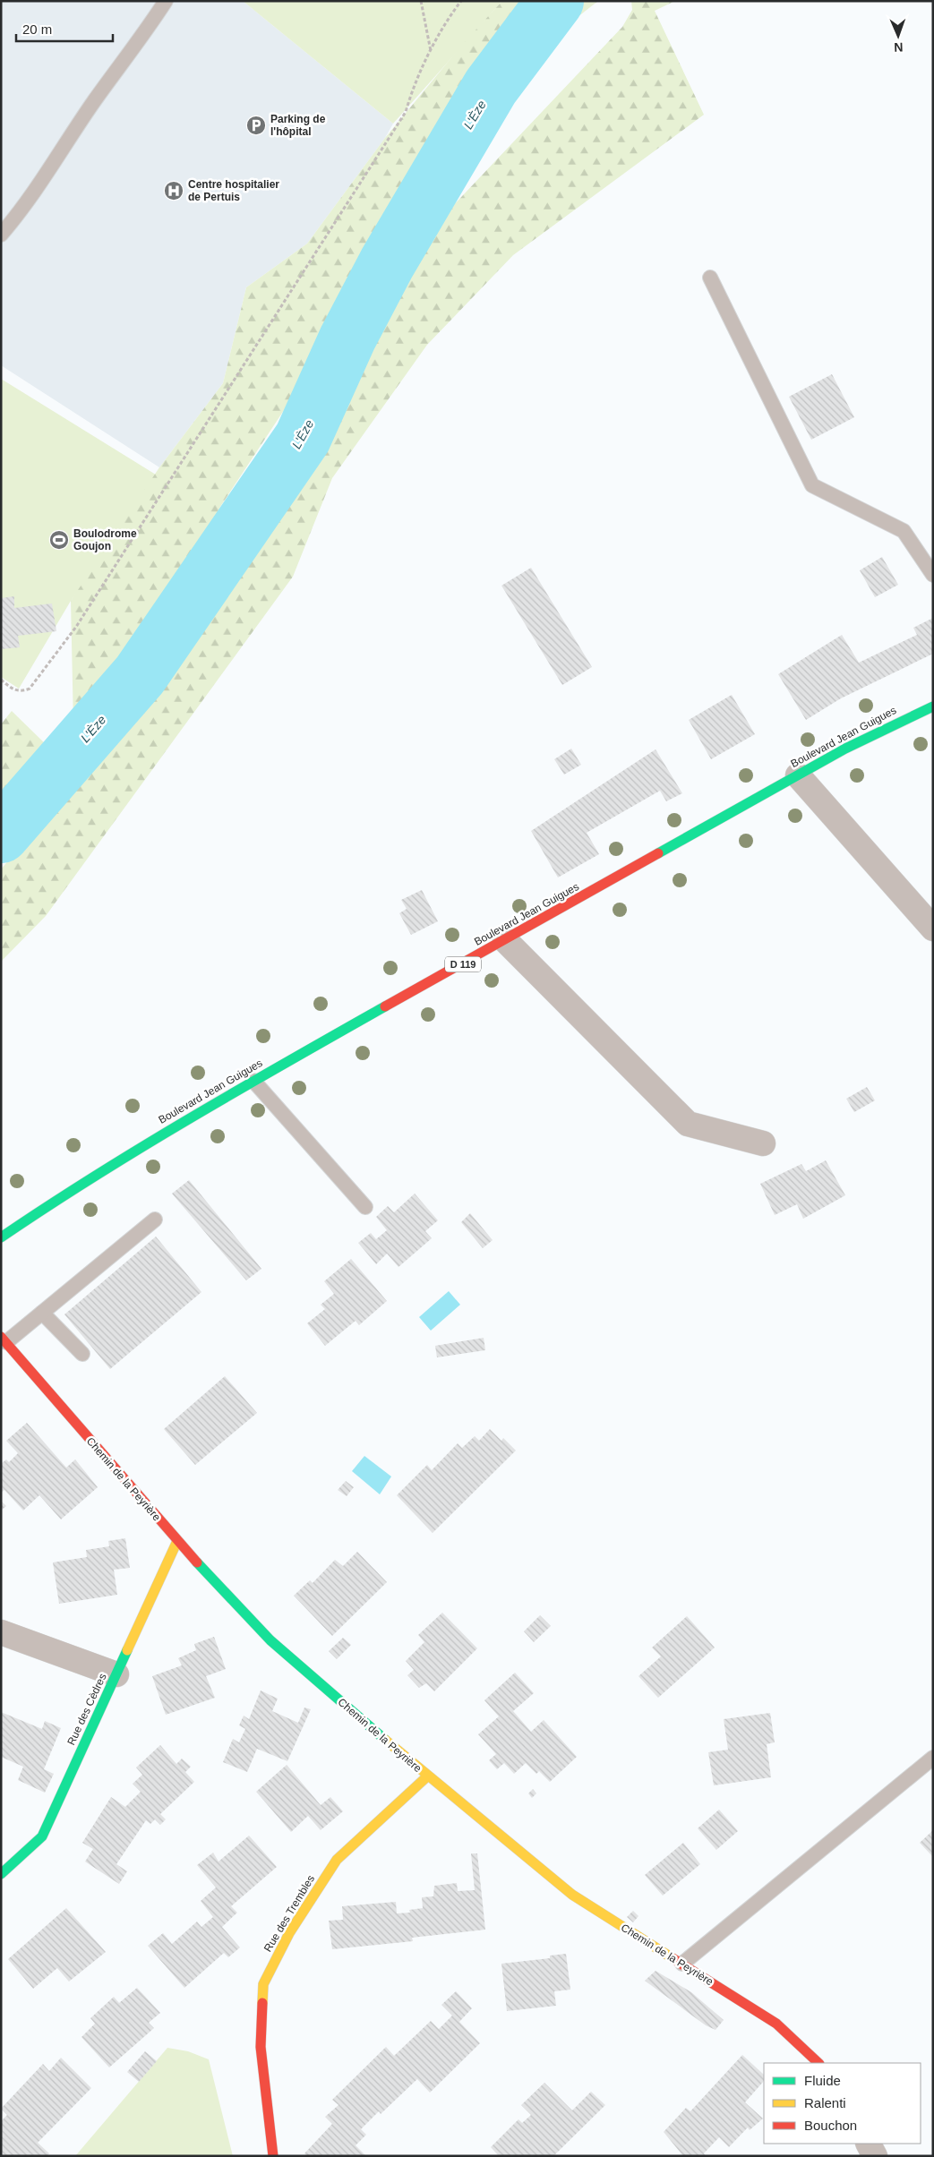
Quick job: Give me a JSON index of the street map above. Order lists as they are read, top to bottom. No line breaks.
{"streets":{"street":["Boulevard Jean Guigues","D 119","Chemin de la Peyrière","Rue des Cèdres","Rue des Trembles"]},"crossings":[["Chemin de la Peyrière","Rue des Cèdres"],["Chemin de la Peyrière","Rue des Trembles"]],"water":["L'Èze"],"places":{"parking":["Parking de l'hôpital"],"hospital":["Centre hospitalier de Pertuis"],"sports":["Boulodrome Goujon"]},"legend":["Fluide","Ralenti","Bouchon"],"scale_bar":"20 m","north":"bottom"}
